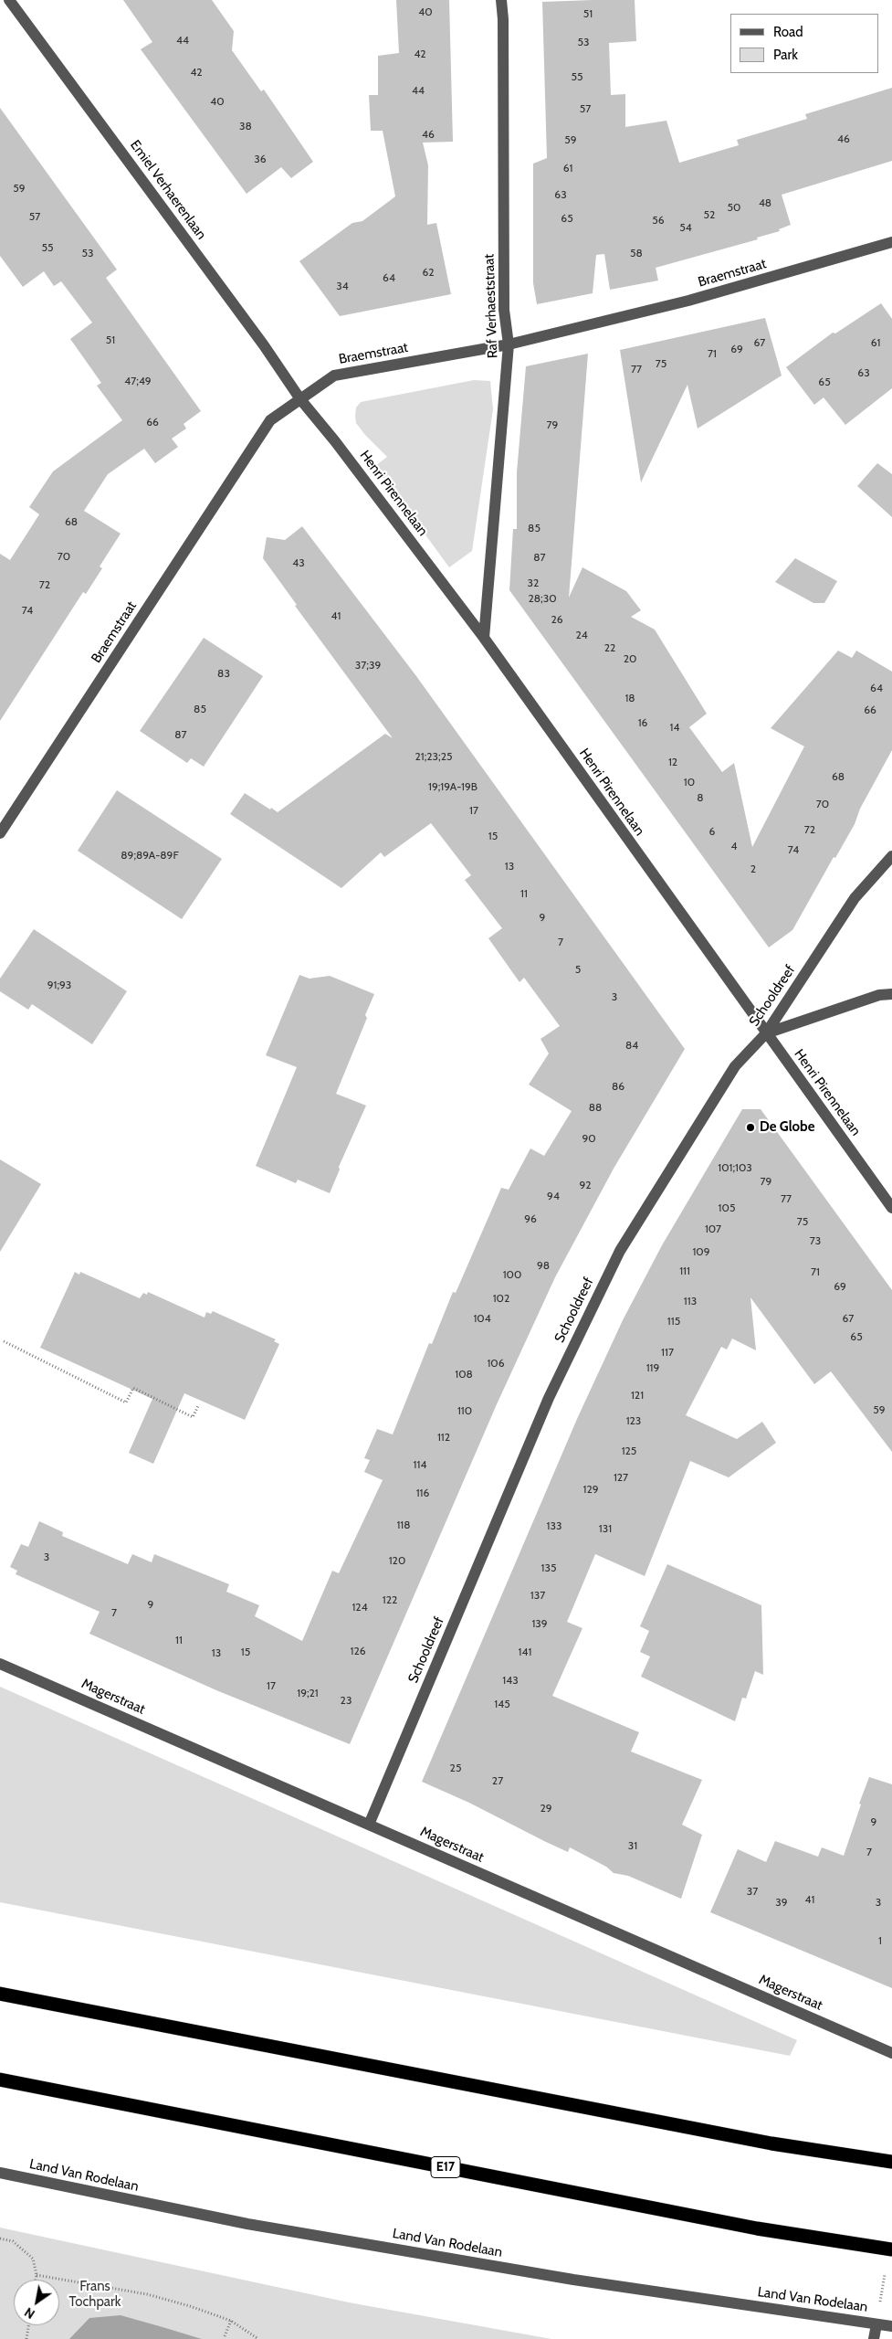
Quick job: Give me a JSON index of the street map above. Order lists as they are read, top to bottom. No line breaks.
{"streets":{"highway":["E17"],"street":["Emiel Verhaerenlaan","Braemstraat","Raf Verhaeststraat","Henri Pirennelaan","Schooldreef","Magerstraat","Land Van Rodelaan"]},"crossings":[["Emiel Verhaerenlaan","Braemstraat"],["Emiel Verhaerenlaan","Henri Pirennelaan"],["Braemstraat","Raf Verhaeststraat"],["Braemstraat","Henri Pirennelaan"],["Raf Verhaeststraat","Henri Pirennelaan"],["Henri Pirennelaan","Schooldreef"],["Schooldreef","Magerstraat"]],"parks":["Frans Tochpark"],"places":["De Globe"],"house_numbers":["40","51","44","53","42","42","55","44","40","57","38","46","46","59","36","61","59","63","48","50","52","57","65","56","54","55","53","58","62","64","34","51","67","61","69","71","75","77","63","47;49","65","66","79","68","85","70","87","43","32","72","28;30","74","41","26","24","22","20","37;39","83","64","18","85","66","16","14","87","21;23;25","12","68","10","19;19A-19B","8","70","17","72","6","15","4","74","89;89A-89F","13","2","11","9","7","5","91;93","3","84","86","88","90","101;103","79","92","94","77","105","96","75","107","73","109","98","111","71","100","69","102","113","104","67","115","65","117","106","119","108","121","59","110","123","112","125","114","127","129","116","118","133","131","3","120","135","137","122","9","124","7","139","11","126","15","141","13","143","17","19;21","23","145","25","27","29","9","31","7","37","41","39","3","1"],"legend":["Road","Park"],"north":"bottom left"}
